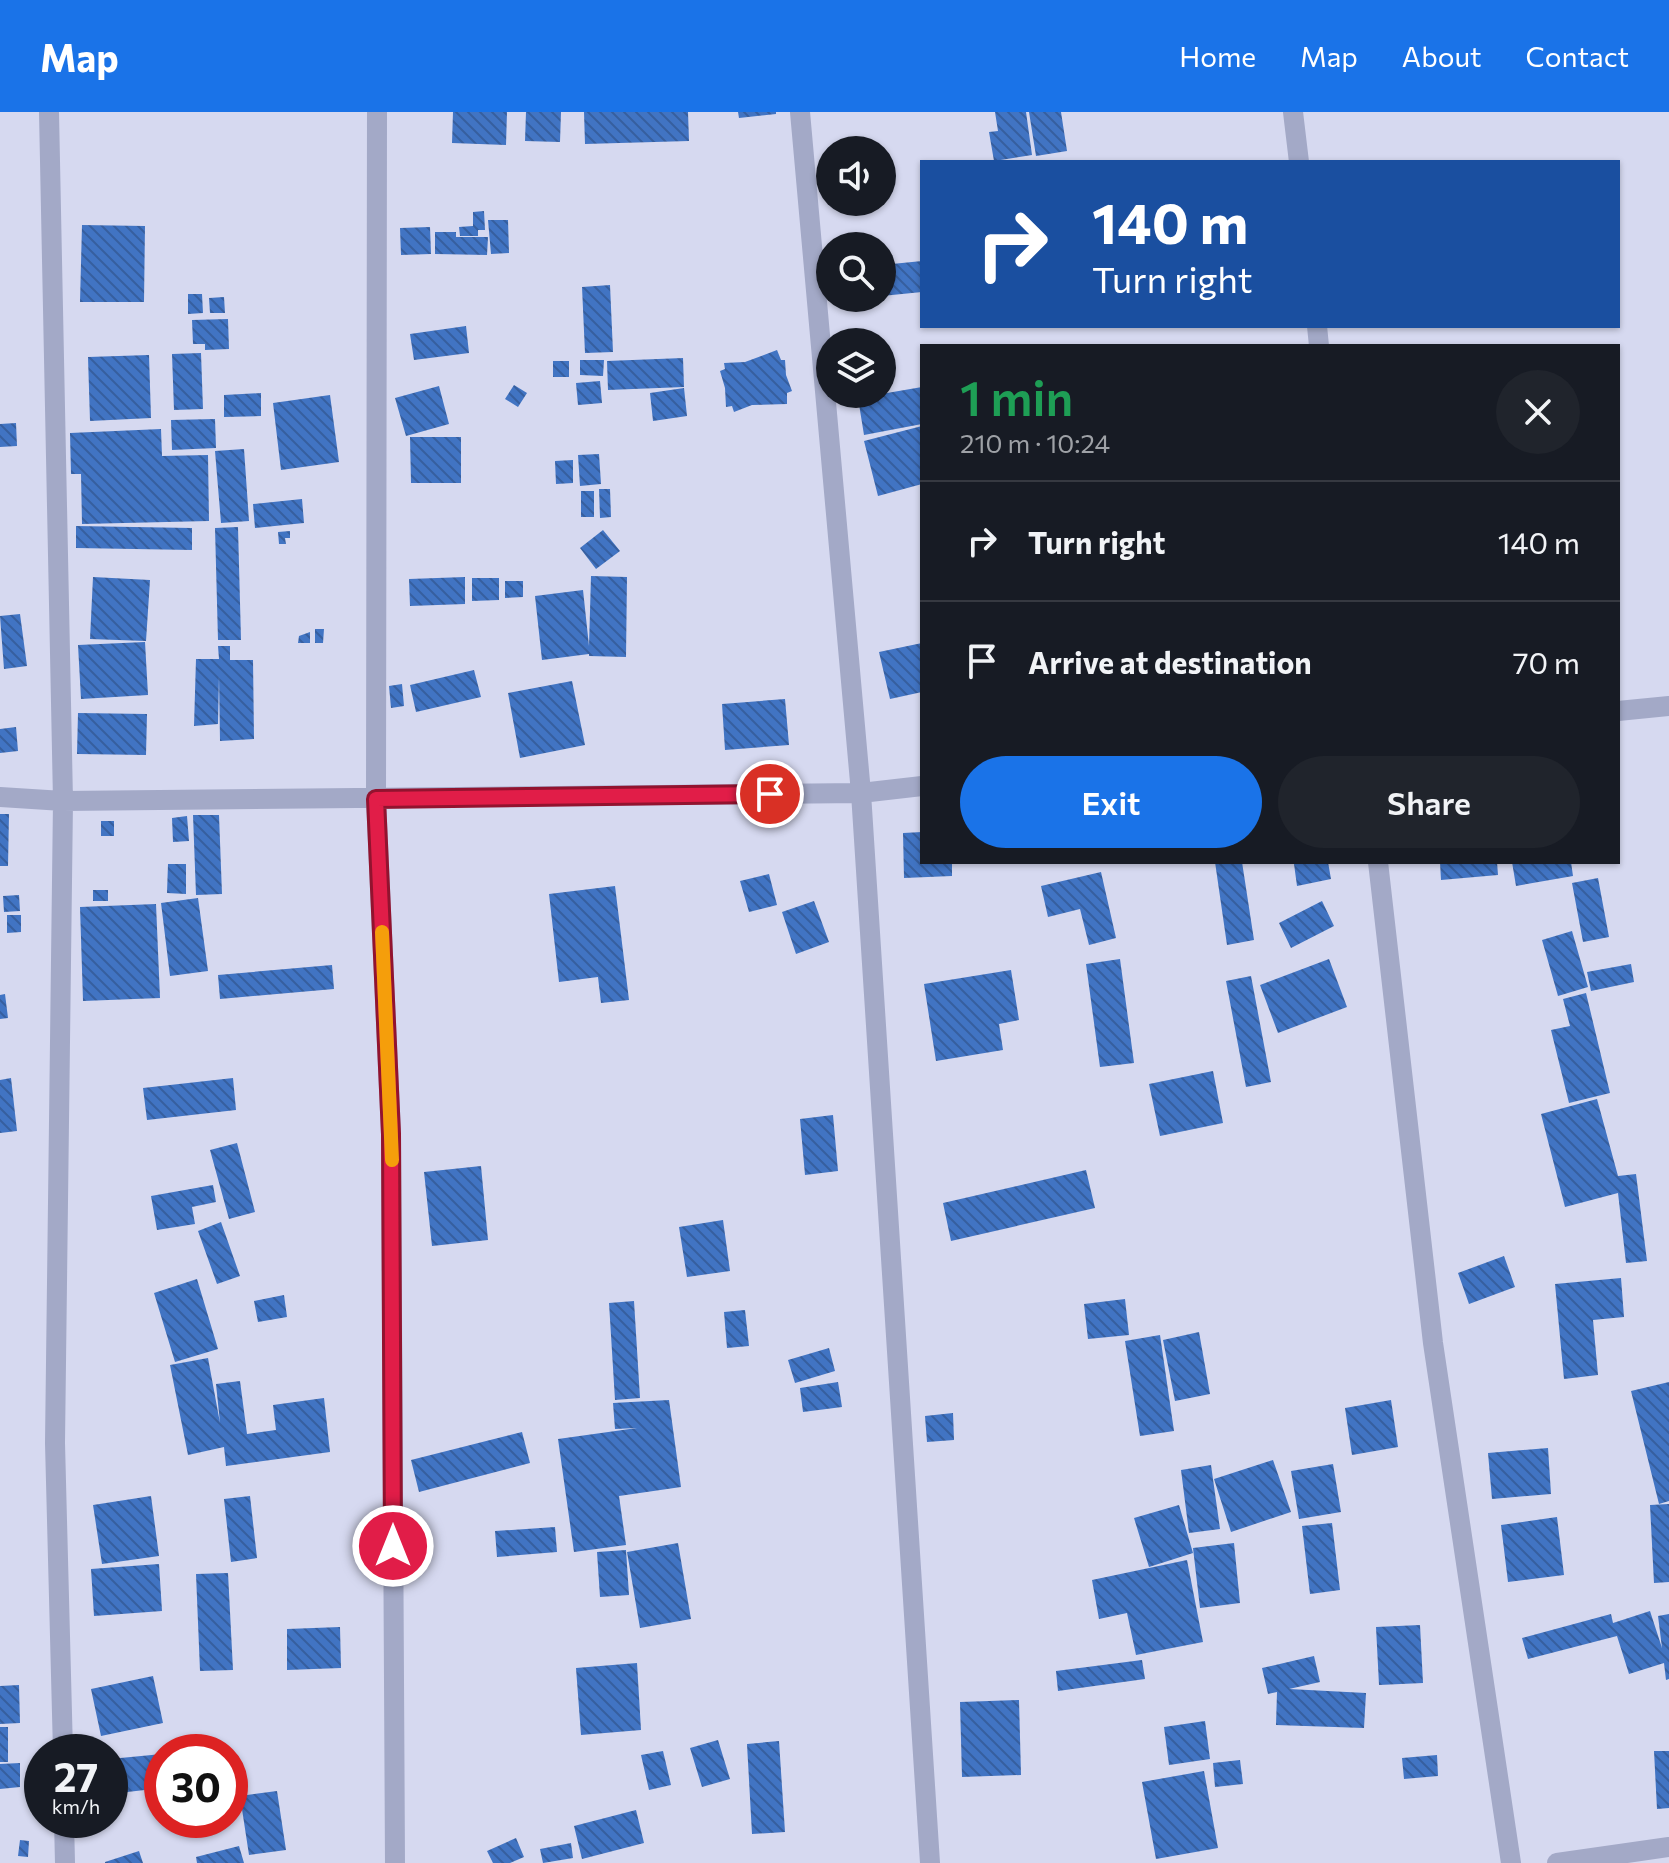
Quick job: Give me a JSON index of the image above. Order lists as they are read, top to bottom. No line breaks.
{"page":{"header":"Map","nav":["Home","Map","About","Contact"],"turn":["140 m","Turn right"],"heading":["1 min","210 m · 10:24"],"list":[{"name":"Turn right","value":"140 m"},{"name":"Arrive at destination","value":"70 m"}],"buttons":["Exit","Share"],"speed":"27 km/h","limit":"30"}}
